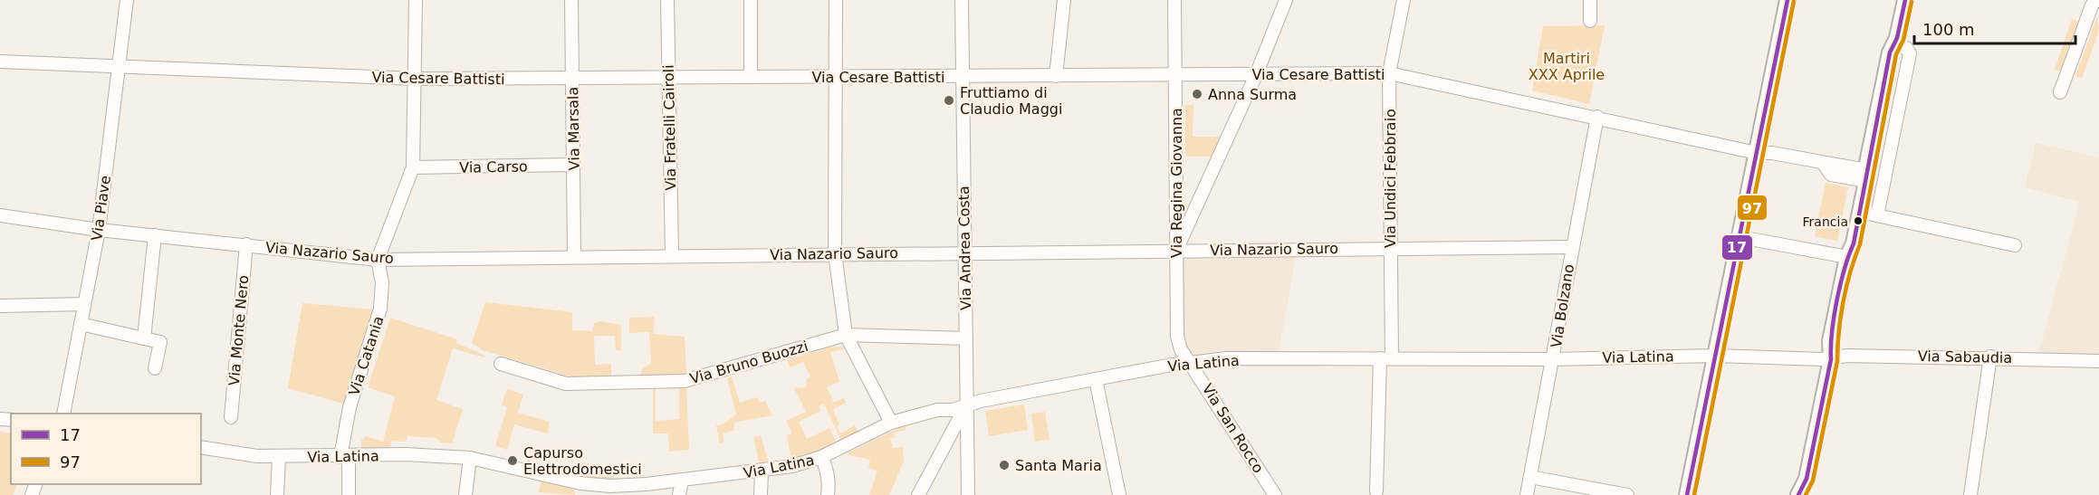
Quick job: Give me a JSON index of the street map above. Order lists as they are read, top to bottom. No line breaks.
{"streets":{"street":["Via Cesare Battisti","Via Fratelli Cairoli","Via Marsala","Via Carso","Via Undici Febbraio","Via Regina Giovanna","Via Piave","Via Andrea Costa","Via Nazario Sauro","Via Bolzano","Via Monte Nero","Via Catania","Via Latina","Via Sabaudia","Via Bruno Buozzi","Via San Rocco"]},"crossings":[["Via Cesare Battisti","Via Fratelli Cairoli"],["Via Cesare Battisti","Via Marsala"],["Via Cesare Battisti","Via Undici Febbraio"],["Via Cesare Battisti","Via Regina Giovanna"],["Via Cesare Battisti","Via Piave"],["Via Cesare Battisti","Via Andrea Costa"],["Via Cesare Battisti","Via Bolzano"],["Via Fratelli Cairoli","Via Nazario Sauro"],["Via Marsala","Via Carso"],["Via Marsala","Via Nazario Sauro"],["Via Undici Febbraio","Via Nazario Sauro"],["Via Undici Febbraio","Via Latina"],["Via Regina Giovanna","Via Nazario Sauro"],["Via Regina Giovanna","Via Latina"],["Via Regina Giovanna","Via San Rocco"],["Via Piave","Via Nazario Sauro"],["Via Andrea Costa","Via Nazario Sauro"],["Via Andrea Costa","Via Latina"],["Via Andrea Costa","Via Bruno Buozzi"],["Via Nazario Sauro","Via Bolzano"],["Via Nazario Sauro","Via Monte Nero"],["Via Nazario Sauro","Via Catania"],["Via Bolzano","Via Latina"],["Via Catania","Via Latina"],["Via Latina","Via Sabaudia"],["Via Latina","Via San Rocco"]],"parks":["Martiri XXX Aprile"],"places":["Anna Surma","Fruttiamo di Claudio Maggi","Francia","Capurso Elettrodomestici","Santa Maria"],"lines":["transit line 17","transit line 97"],"legend":["17","97"],"scale_bar":"100 m"}
